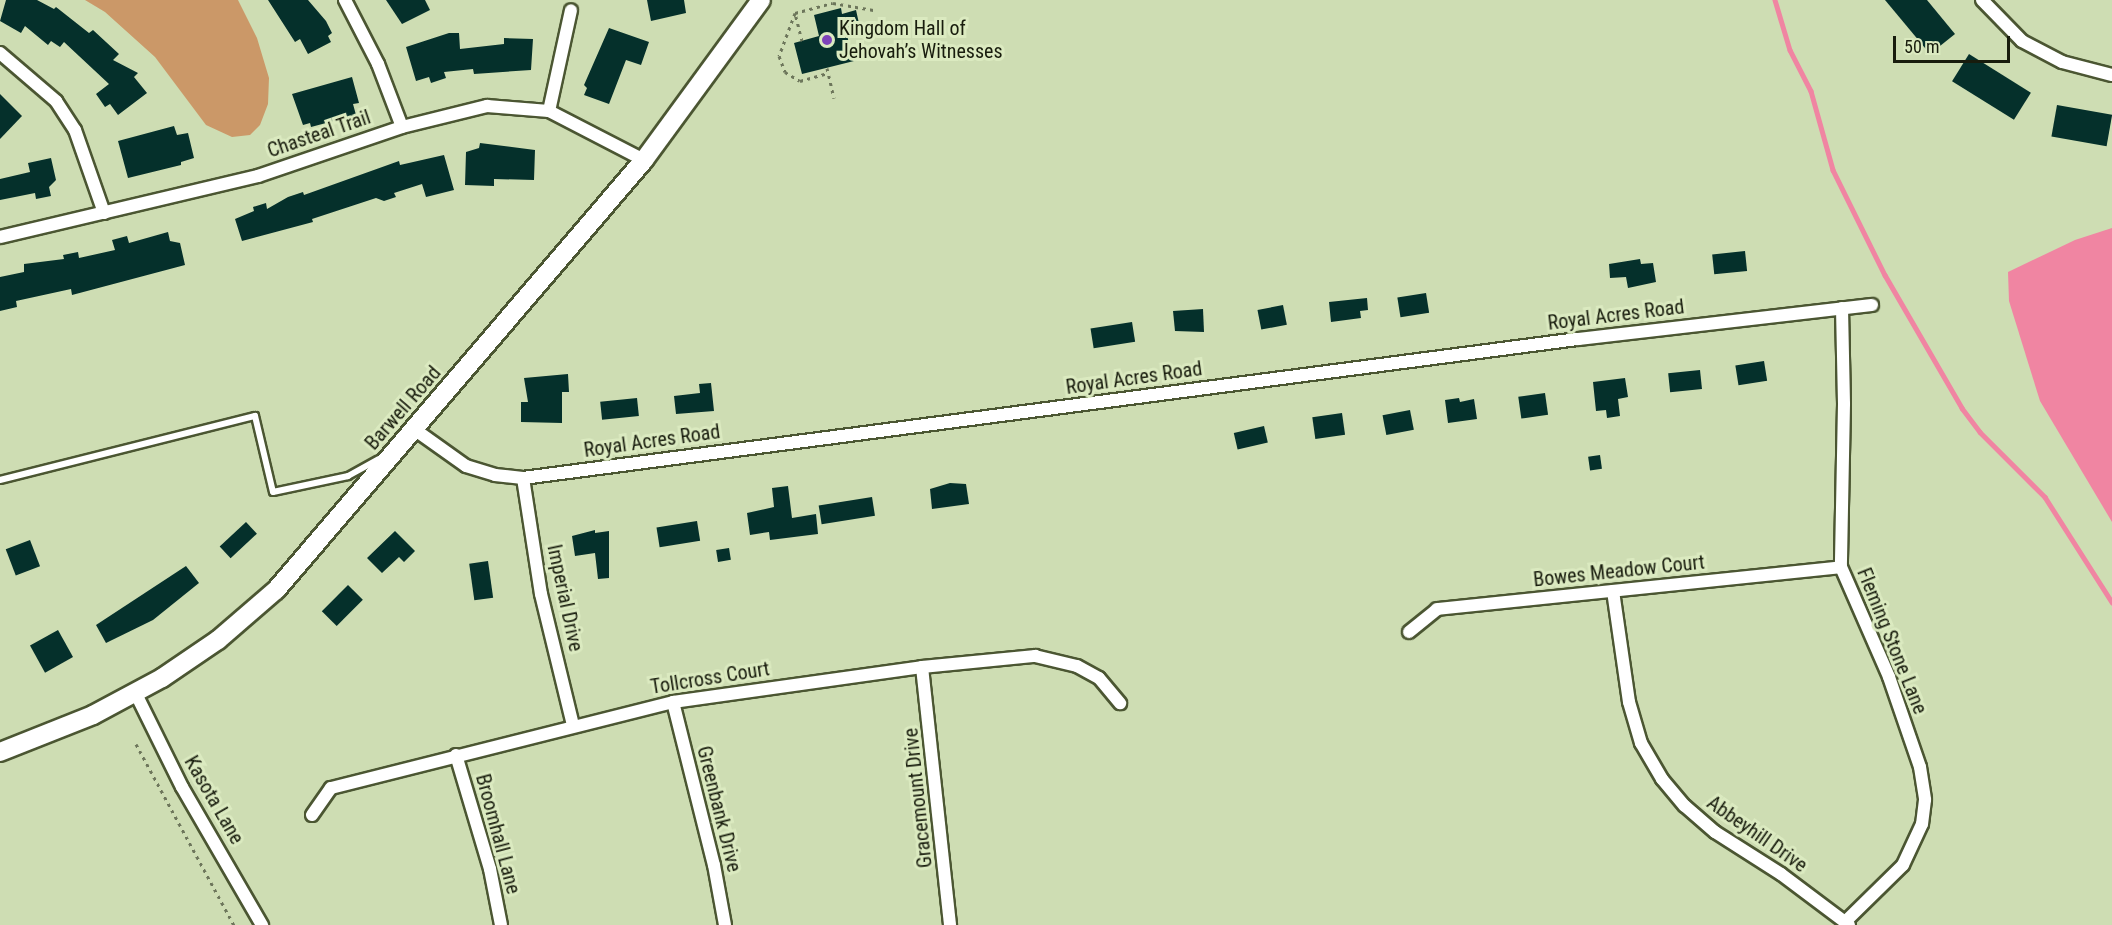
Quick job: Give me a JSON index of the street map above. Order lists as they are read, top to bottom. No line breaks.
{"streets":{"street":["Chasteal Trail","Royal Acres Road","Barwell Road","Bowes Meadow Court","Imperial Drive","Fleming Stone Lane","Tollcross Court","Gracemount Drive","Kasota Lane","Greenbank Drive","Broomhall Lane","Abbeyhill Drive"]},"crossings":[["Chasteal Trail","Barwell Road"],["Royal Acres Road","Barwell Road"],["Royal Acres Road","Imperial Drive"],["Royal Acres Road","Fleming Stone Lane"],["Barwell Road","Kasota Lane"],["Bowes Meadow Court","Fleming Stone Lane"],["Bowes Meadow Court","Abbeyhill Drive"],["Imperial Drive","Tollcross Court"],["Fleming Stone Lane","Abbeyhill Drive"],["Tollcross Court","Gracemount Drive"],["Tollcross Court","Greenbank Drive"],["Tollcross Court","Broomhall Lane"]],"places":["Kingdom Hall of Jehovah’s Witnesses"],"scale_bar":"50 m"}
